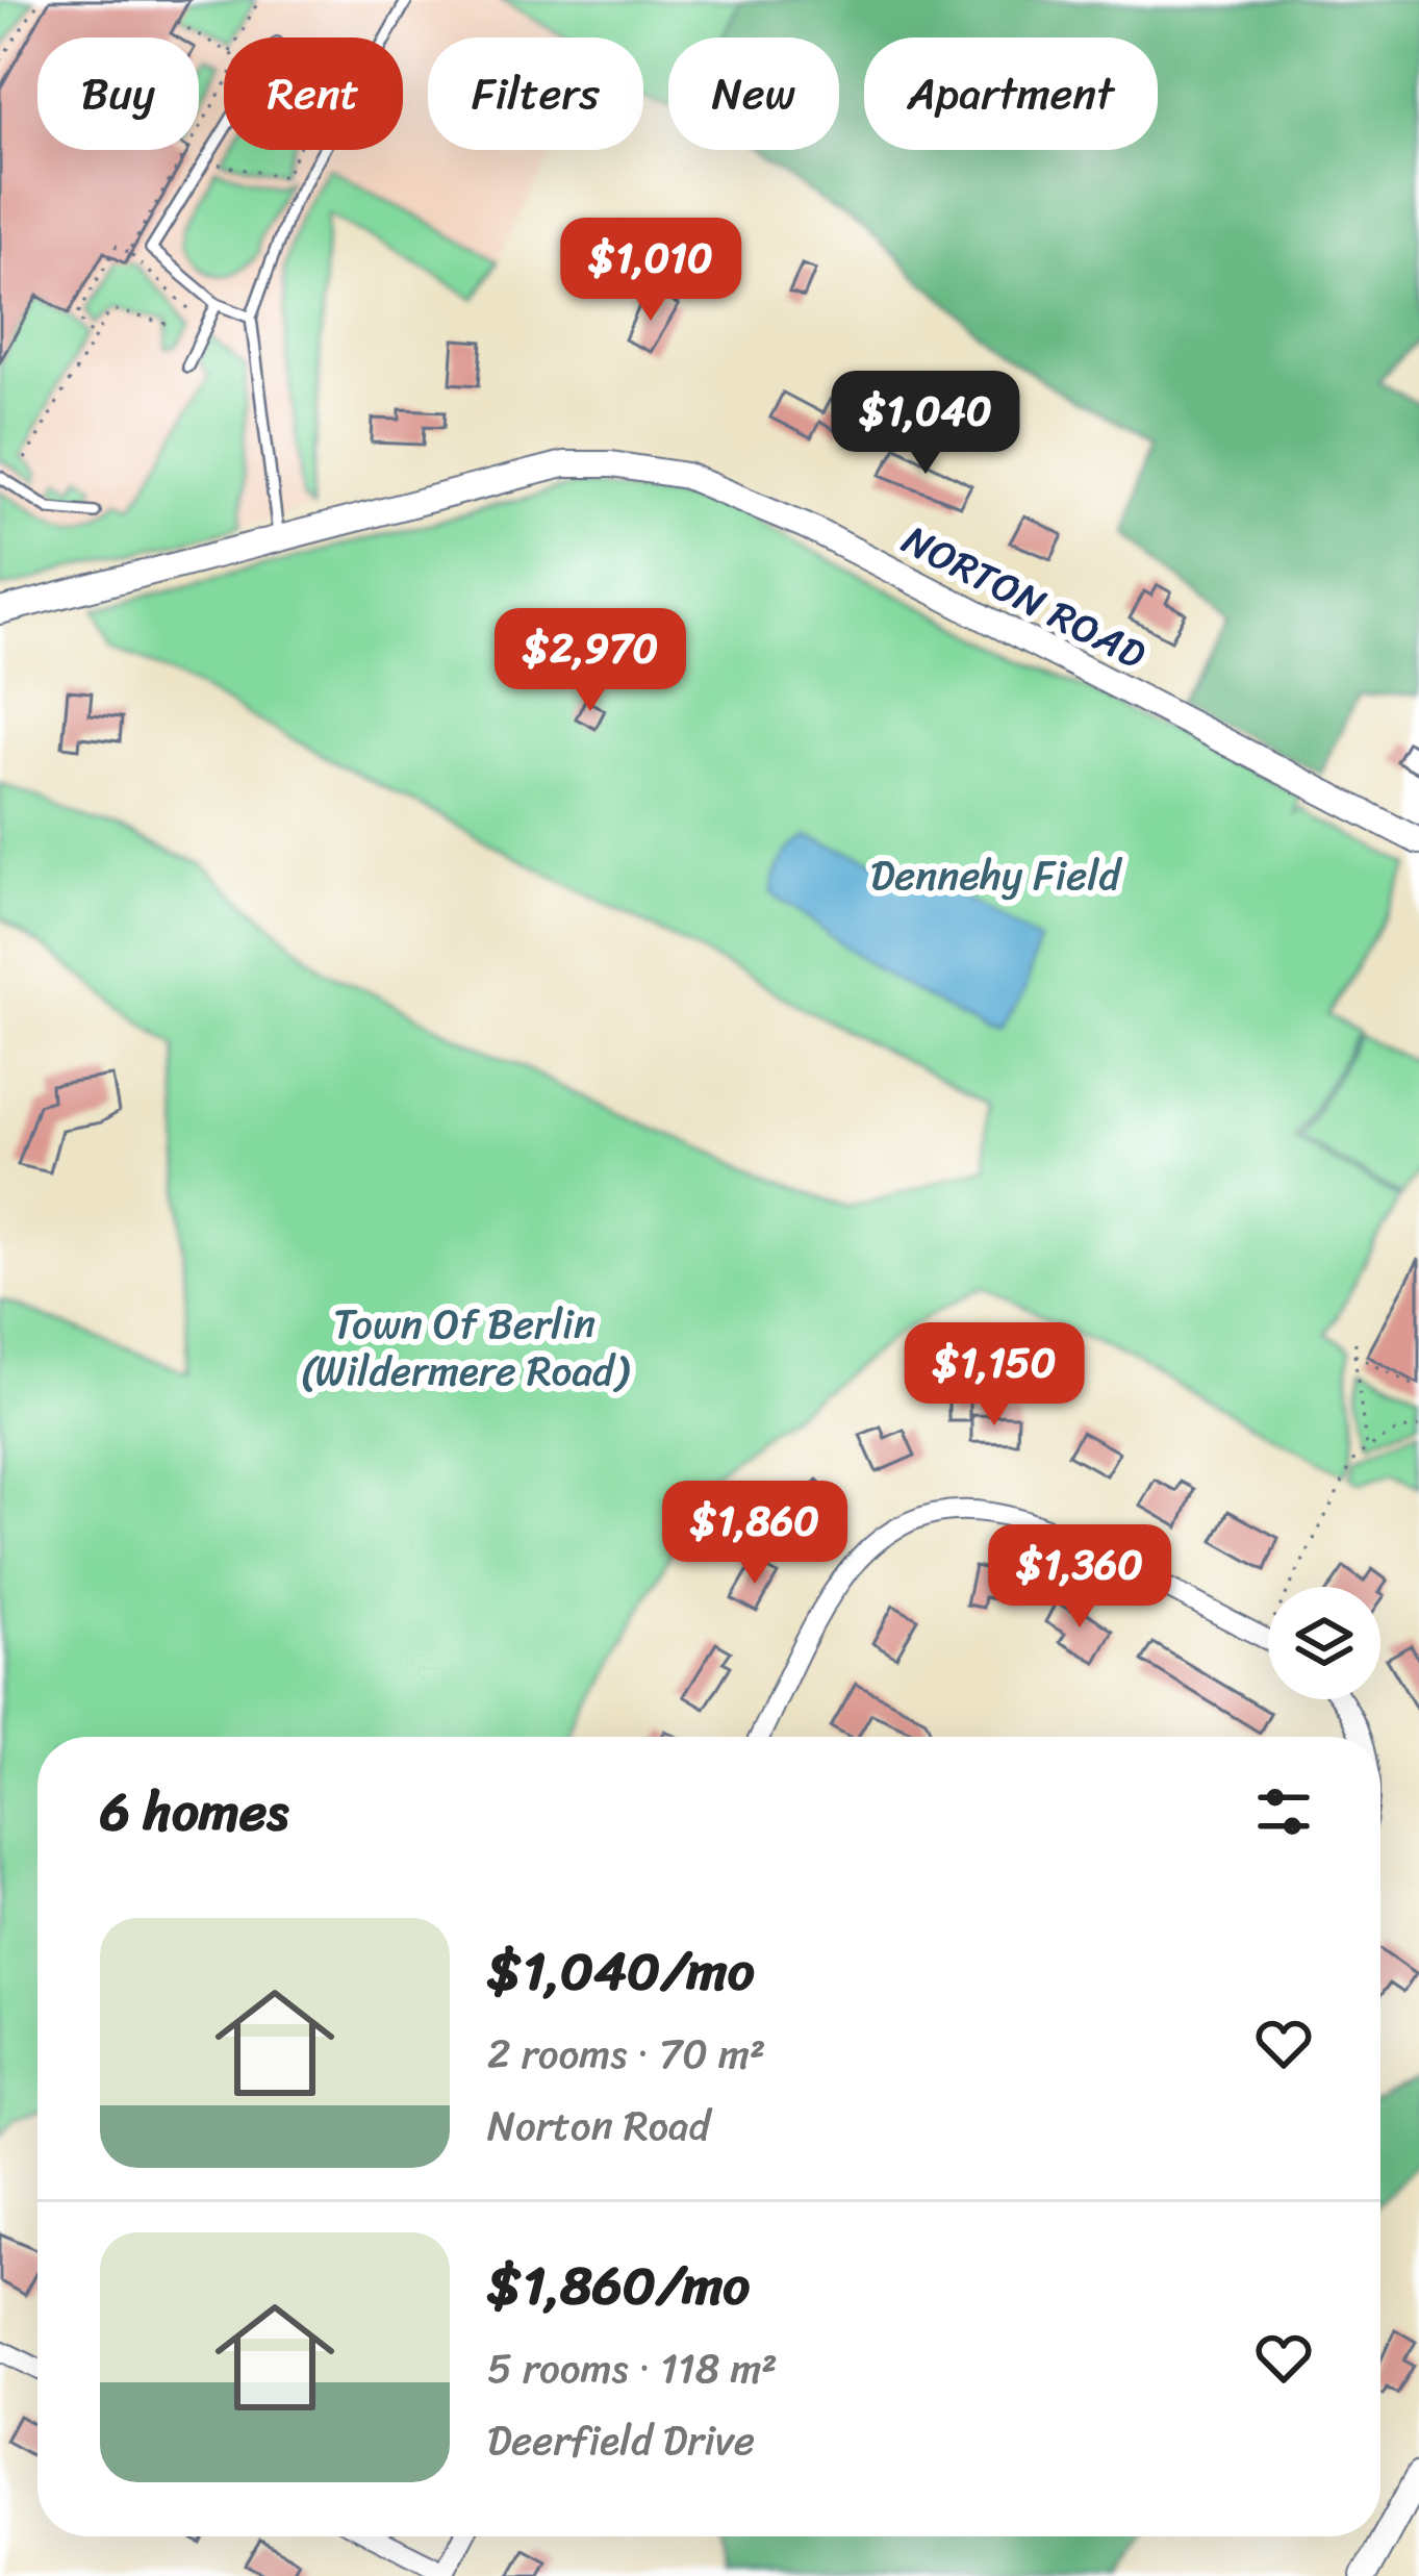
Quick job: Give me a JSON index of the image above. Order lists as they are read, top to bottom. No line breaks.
{"streets":{"main road":["NORTON ROAD"]},"parks":["Dennehy Field","Town Of Berlin (Wildermere Road)"],"page":{"chip":["Buy","Rent","Filters","New","Apartment"],"price":["$1,010","$1,040","$2,970","$1,150","$1,860","$1,360"],"heading":"6 homes","list":[{"name":"$1,040/mo","note":"2 rooms · 70 m² · Norton Road"},{"name":"$1,860/mo","note":"5 rooms · 118 m² · Deerfield Drive"}]}}
